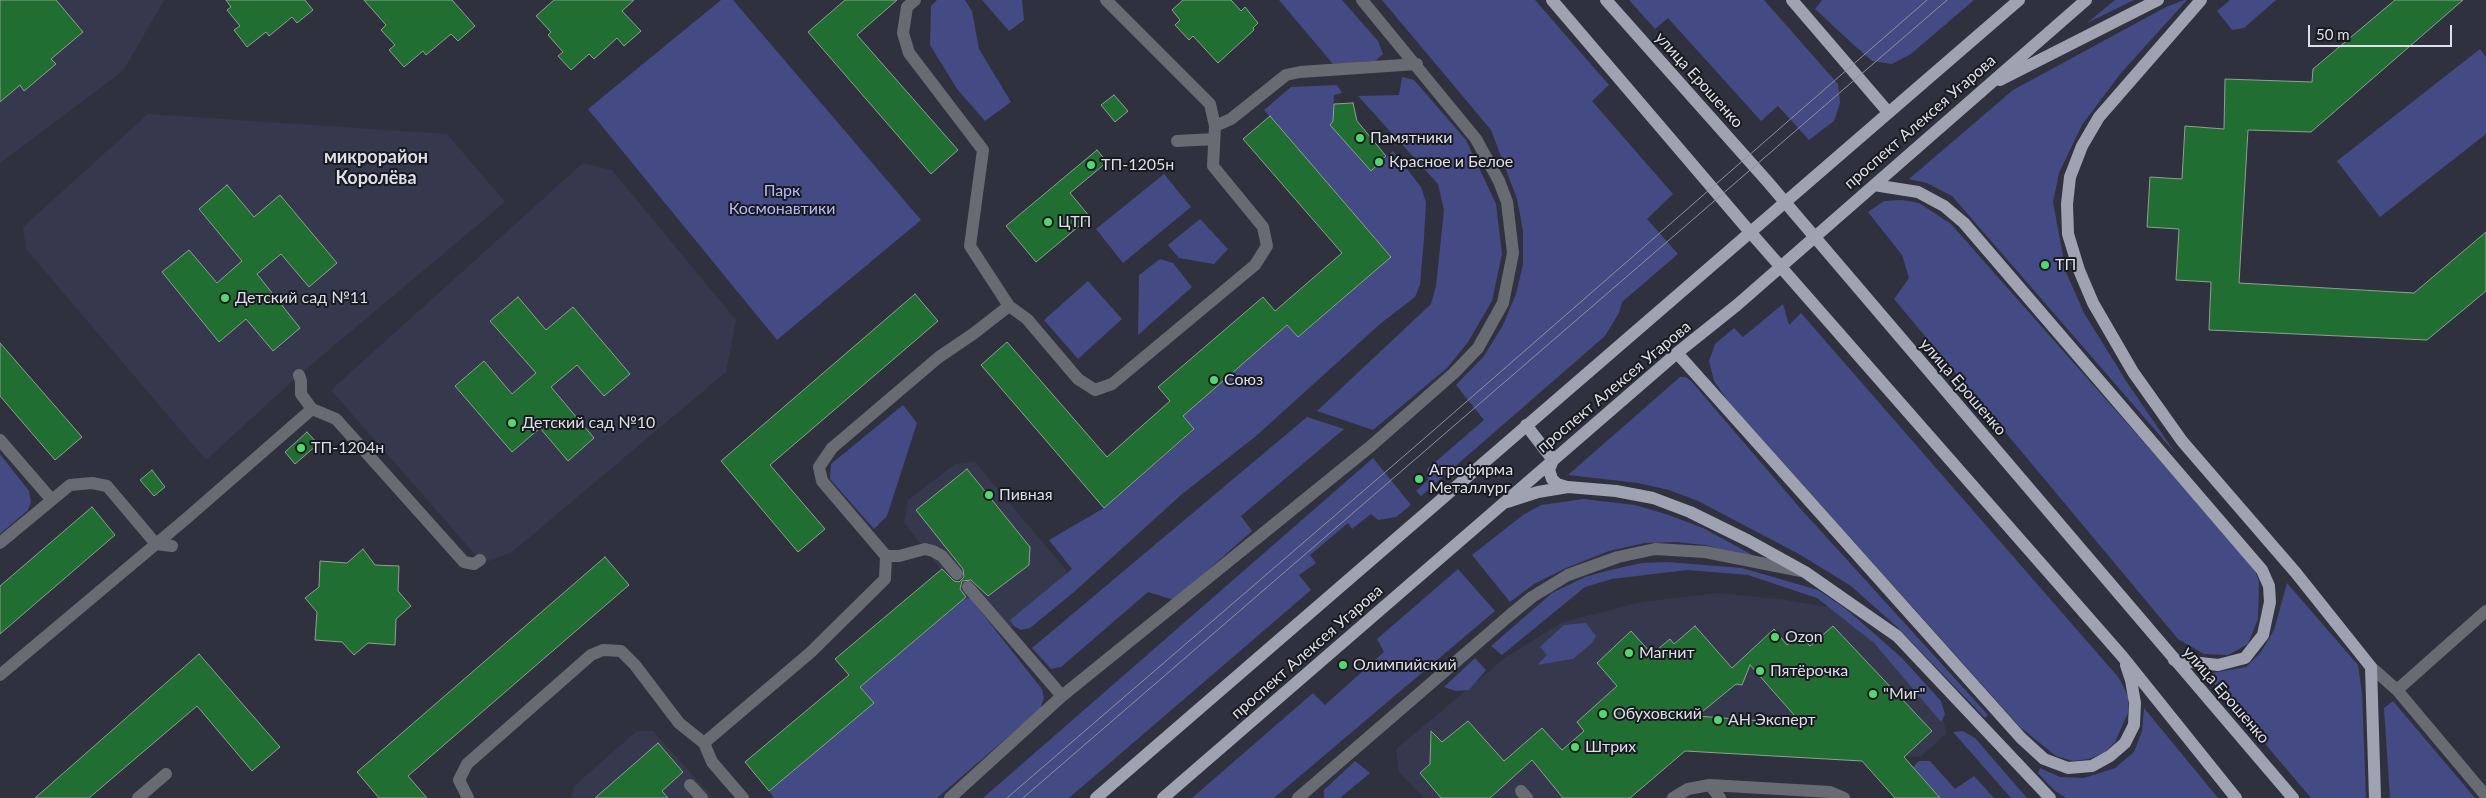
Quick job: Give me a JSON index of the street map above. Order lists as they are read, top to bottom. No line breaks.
{"streets":{"main road":["улица Ерошенко","проспект Алексея Угарова"]},"districts":["микрорайон Королёва"],"parks":["Парк Космонавтики"],"places":["Памятники","Красное и Белое","ТП-1205н","ЦТП","ТП","Детский сад №11","Союз","Детский сад №10","ТП-1204н","Агрофирма Металлург","Пивная","Ozon","Магнит","Олимпийский","Пятёрочка","\"Миг\"","Обуховский","АН Эксперт","Штрих"],"scale_bar":"50 m"}
